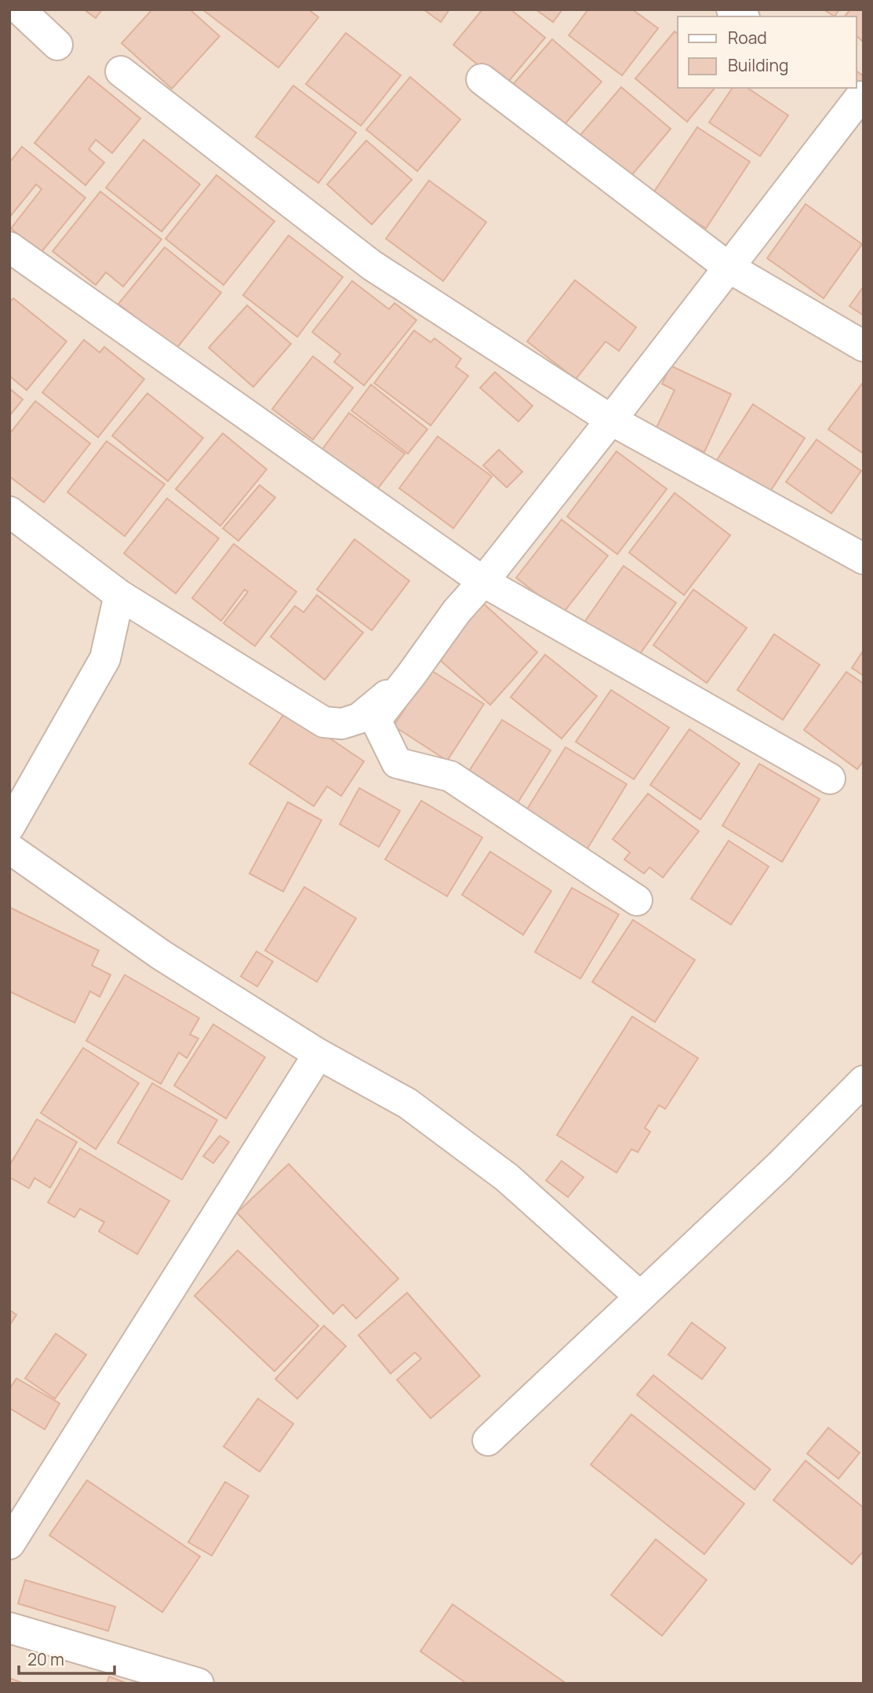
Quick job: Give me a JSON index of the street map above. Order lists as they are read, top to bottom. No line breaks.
{"legend":["Road","Building"],"scale_bar":"20 m"}
